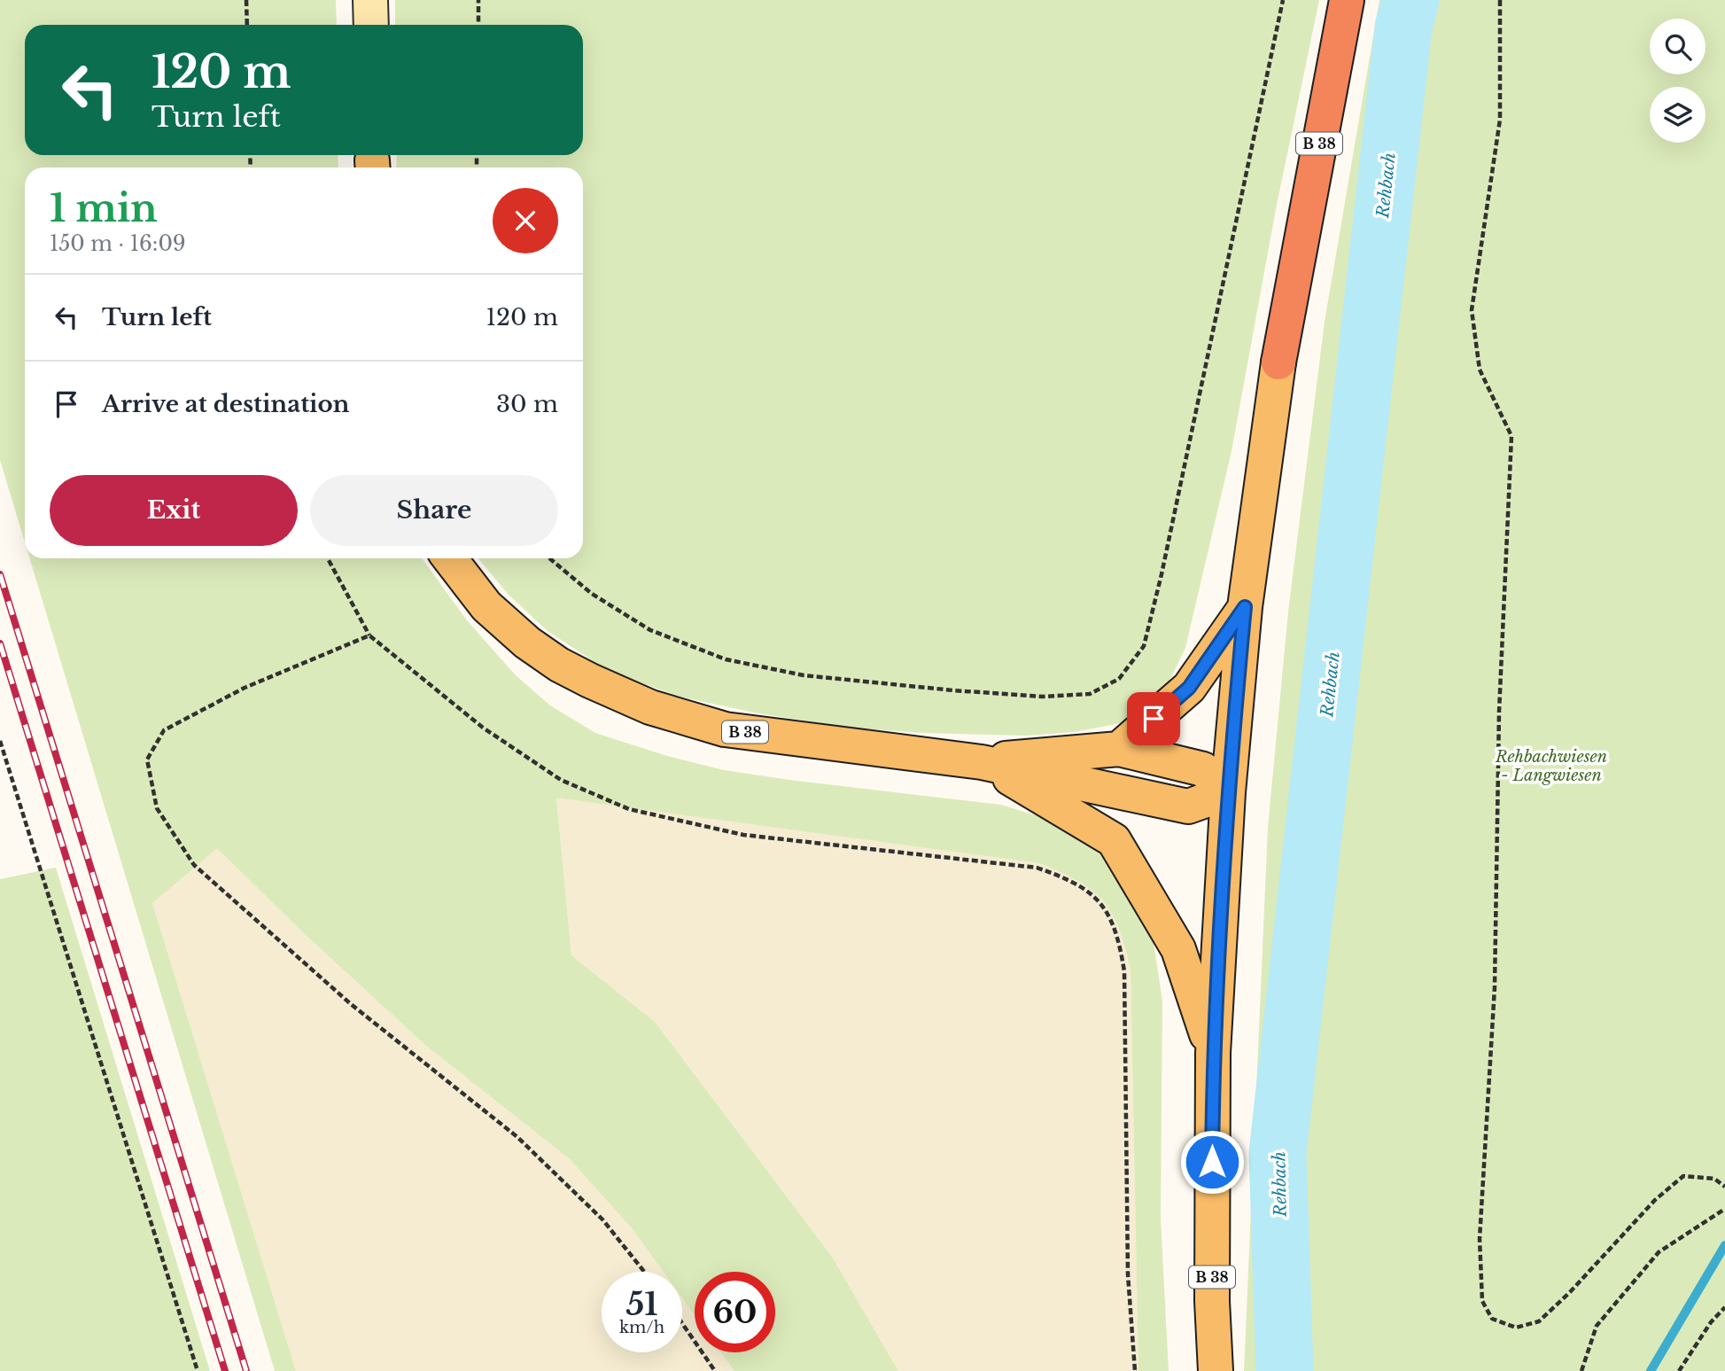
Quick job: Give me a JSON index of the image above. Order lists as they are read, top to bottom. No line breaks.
{"streets":{"highway":["B 38"]},"water":["Rehbach"],"parks":["Rehbachwiesen - Langwiesen"],"page":{"turn":["120 m","Turn left"],"heading":["1 min","150 m · 16:09"],"list":[{"name":"Turn left","value":"120 m"},{"name":"Arrive at destination","value":"30 m"}],"buttons":["Exit","Share"],"speed":"51 km/h","limit":"60"}}
